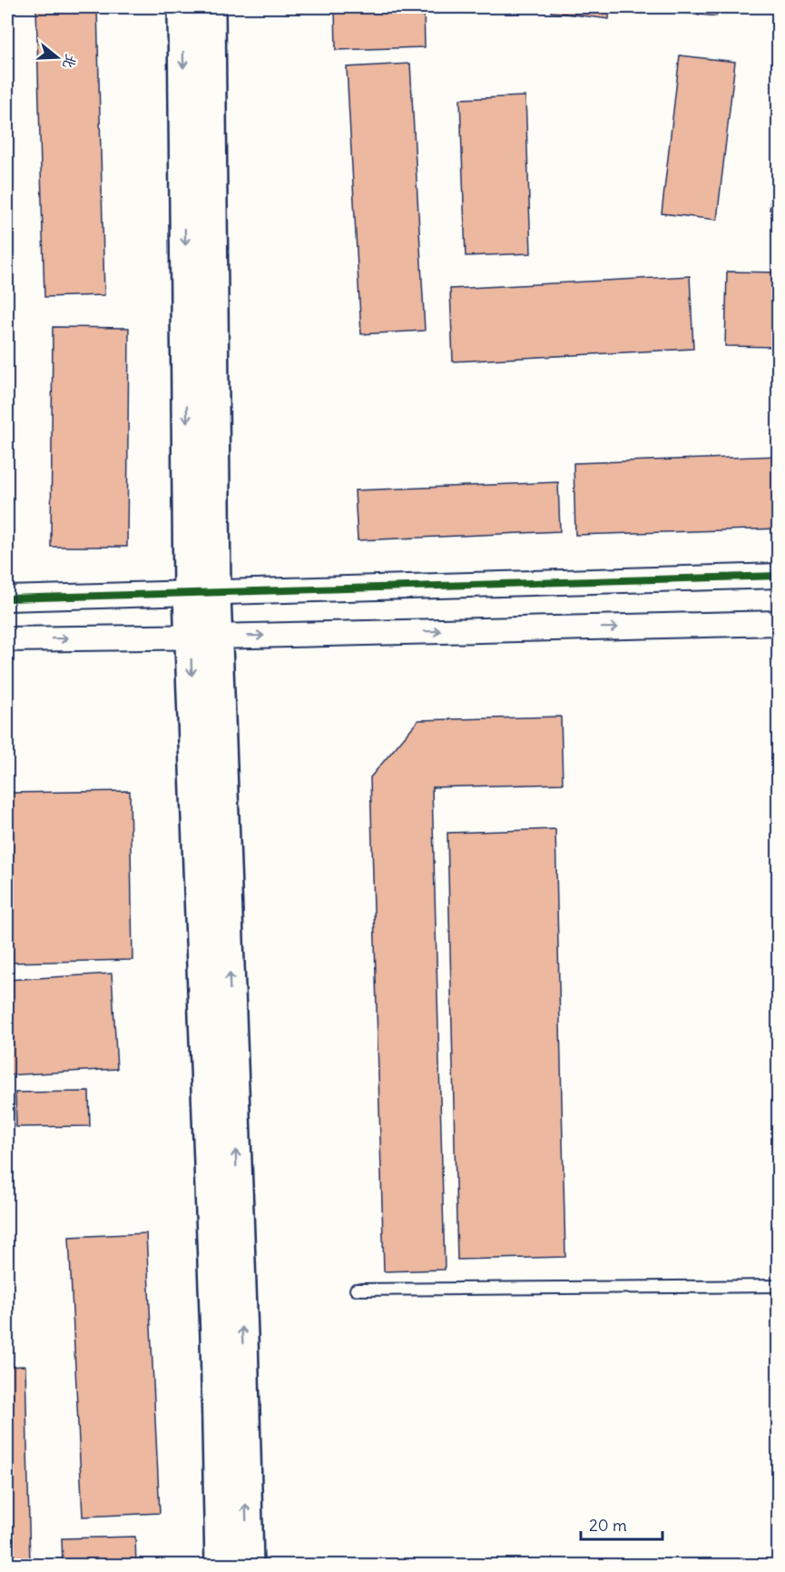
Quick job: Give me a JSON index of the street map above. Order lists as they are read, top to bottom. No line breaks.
{"scale_bar":"20 m","north":"right"}
